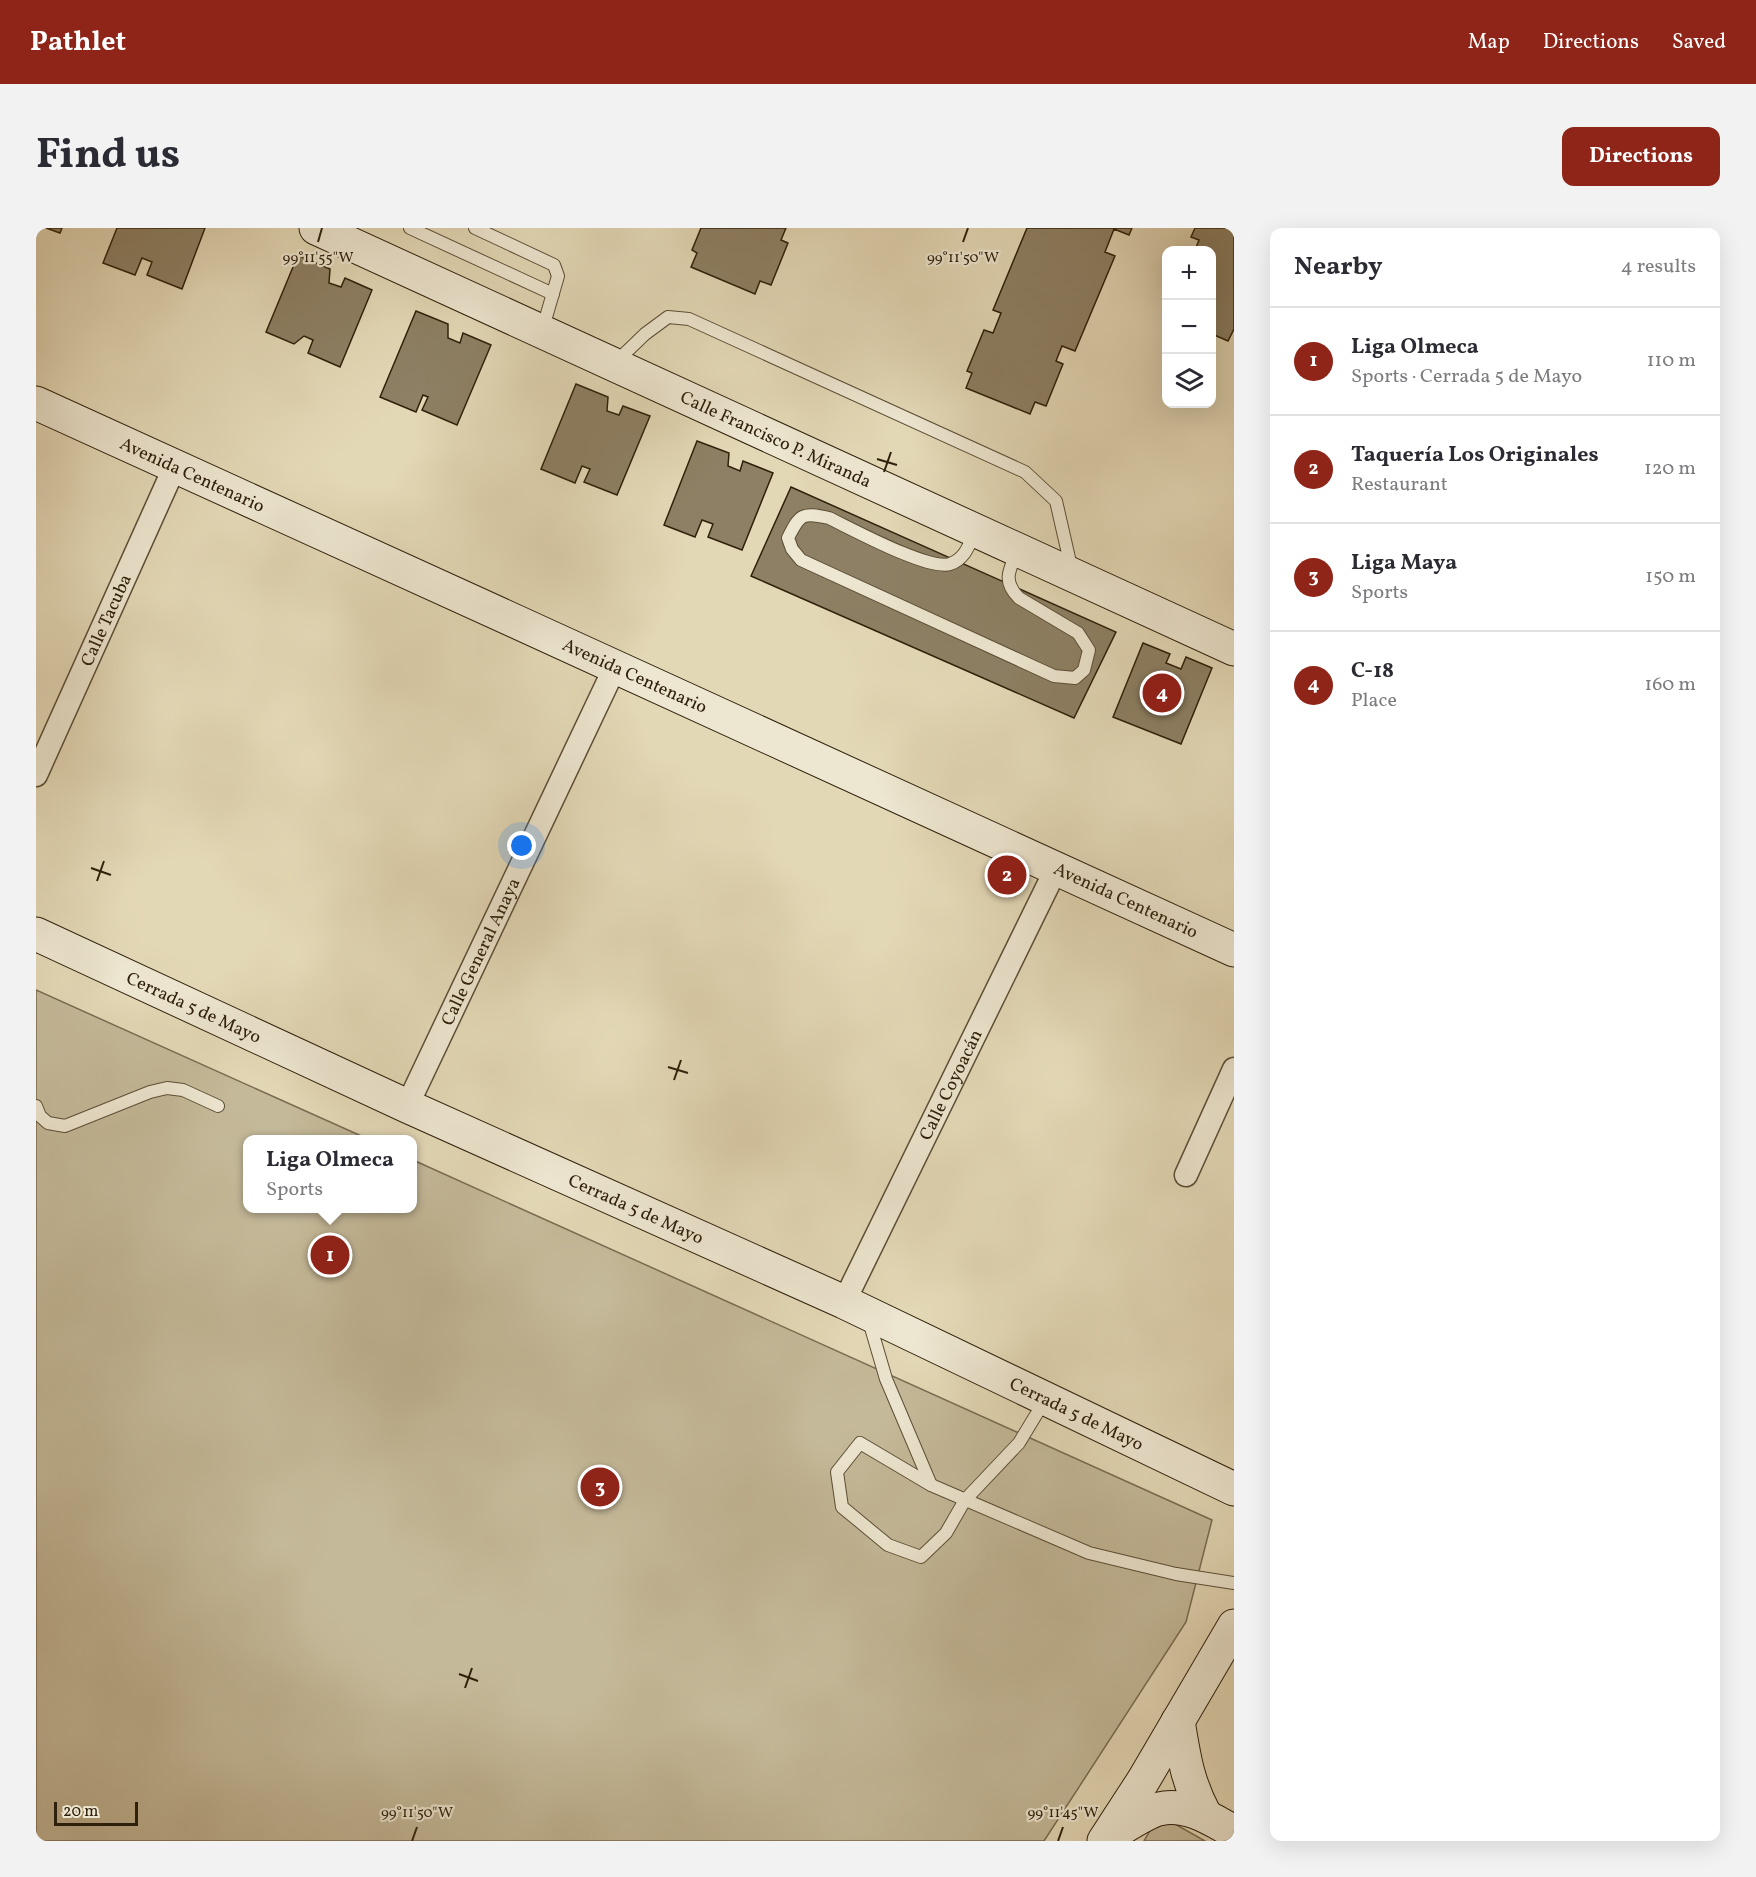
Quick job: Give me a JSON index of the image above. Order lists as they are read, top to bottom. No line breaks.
{"streets":{"main road":["Calle Francisco P. Miranda","Avenida Centenario","Cerrada 5 de Mayo"],"street":["Calle Tacuba","Calle General Anaya","Calle Coyoacán"]},"crossings":[["Avenida Centenario","Calle Tacuba"],["Avenida Centenario","Calle General Anaya"],["Avenida Centenario","Calle Coyoacán"],["Calle General Anaya","Cerrada 5 de Mayo"],["Cerrada 5 de Mayo","Calle Coyoacán"]],"scale_bar":"20 m","page":{"header":"Pathlet","nav":["Map","Directions","Saved"],"title":"Find us","buttons":"Directions","heading":["Nearby","4 results"],"map_buttons":["+","−"],"list":[{"mark":"1","name":"Liga Olmeca","note":"Sports · Cerrada 5 de Mayo","value":"110 m"},{"mark":"2","name":"Taquería Los Originales","note":"Restaurant","value":"120 m"},{"mark":"3","name":"Liga Maya","note":"Sports","value":"150 m"},{"mark":"4","name":"C-18","note":"Place","value":"160 m"}],"pins":["4","2","1","3"],"popup":["Liga Olmeca","Sports"],"scale":"20 m"},"coordinates":["99°11'50\"W","99°11'55\"W","99°11'45\"W"]}
